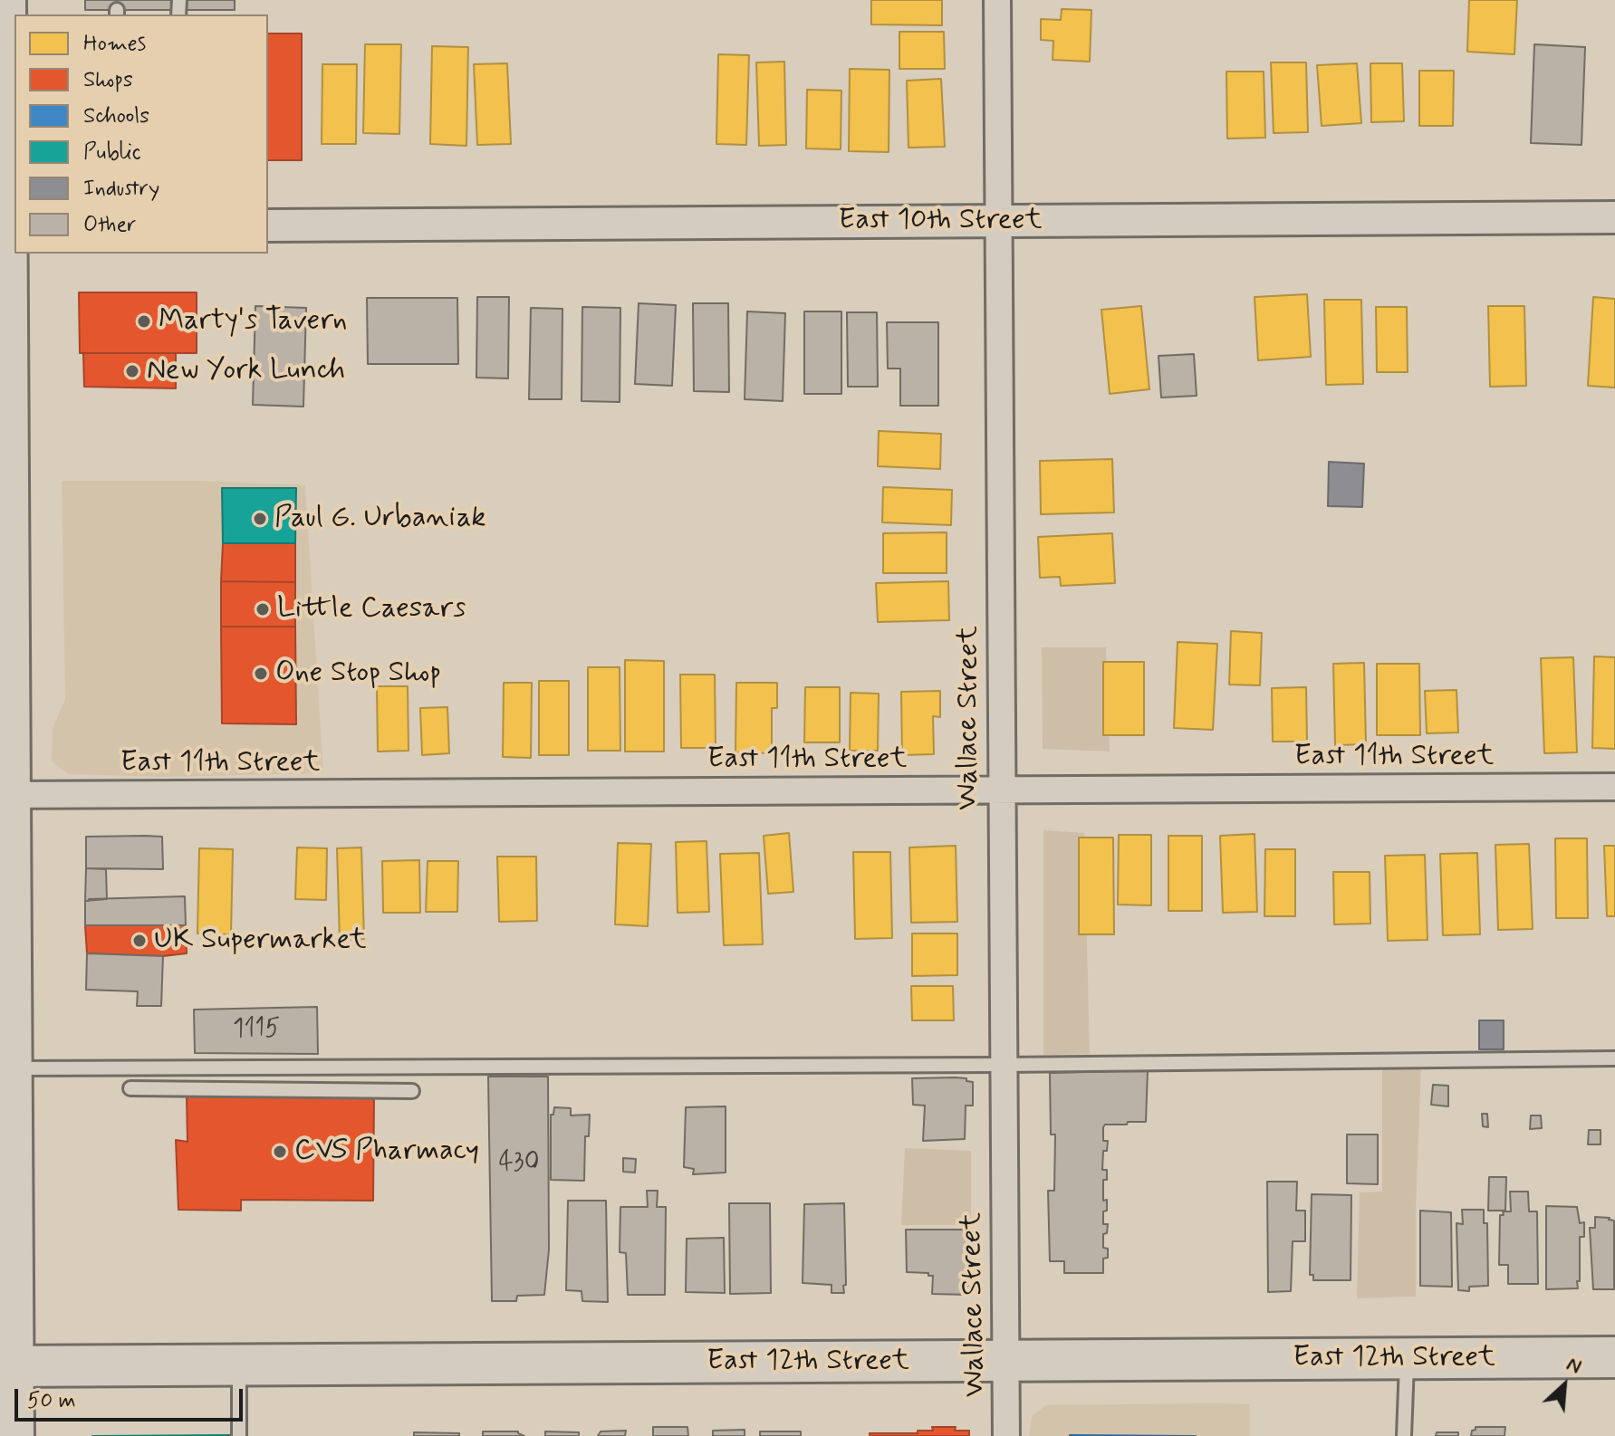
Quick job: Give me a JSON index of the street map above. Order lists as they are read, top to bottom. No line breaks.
{"streets":{"main road":["East 12th Street"],"street":["East 10th Street","Wallace Street","East 11th Street"]},"crossings":[["East 10th Street","Wallace Street"],["Wallace Street","East 11th Street"],["Wallace Street","East 12th Street"]],"places":["Marty's Tavern","New York Lunch","Paul G. Urbaniak","Little Caesars","One Stop Shop","UK Supermarket","CVS Pharmacy"],"house_numbers":["1115","430"],"legend":["Homes","Shops","Schools","Public","Industry","Other"],"scale_bar":"50 m","north":"top right"}
